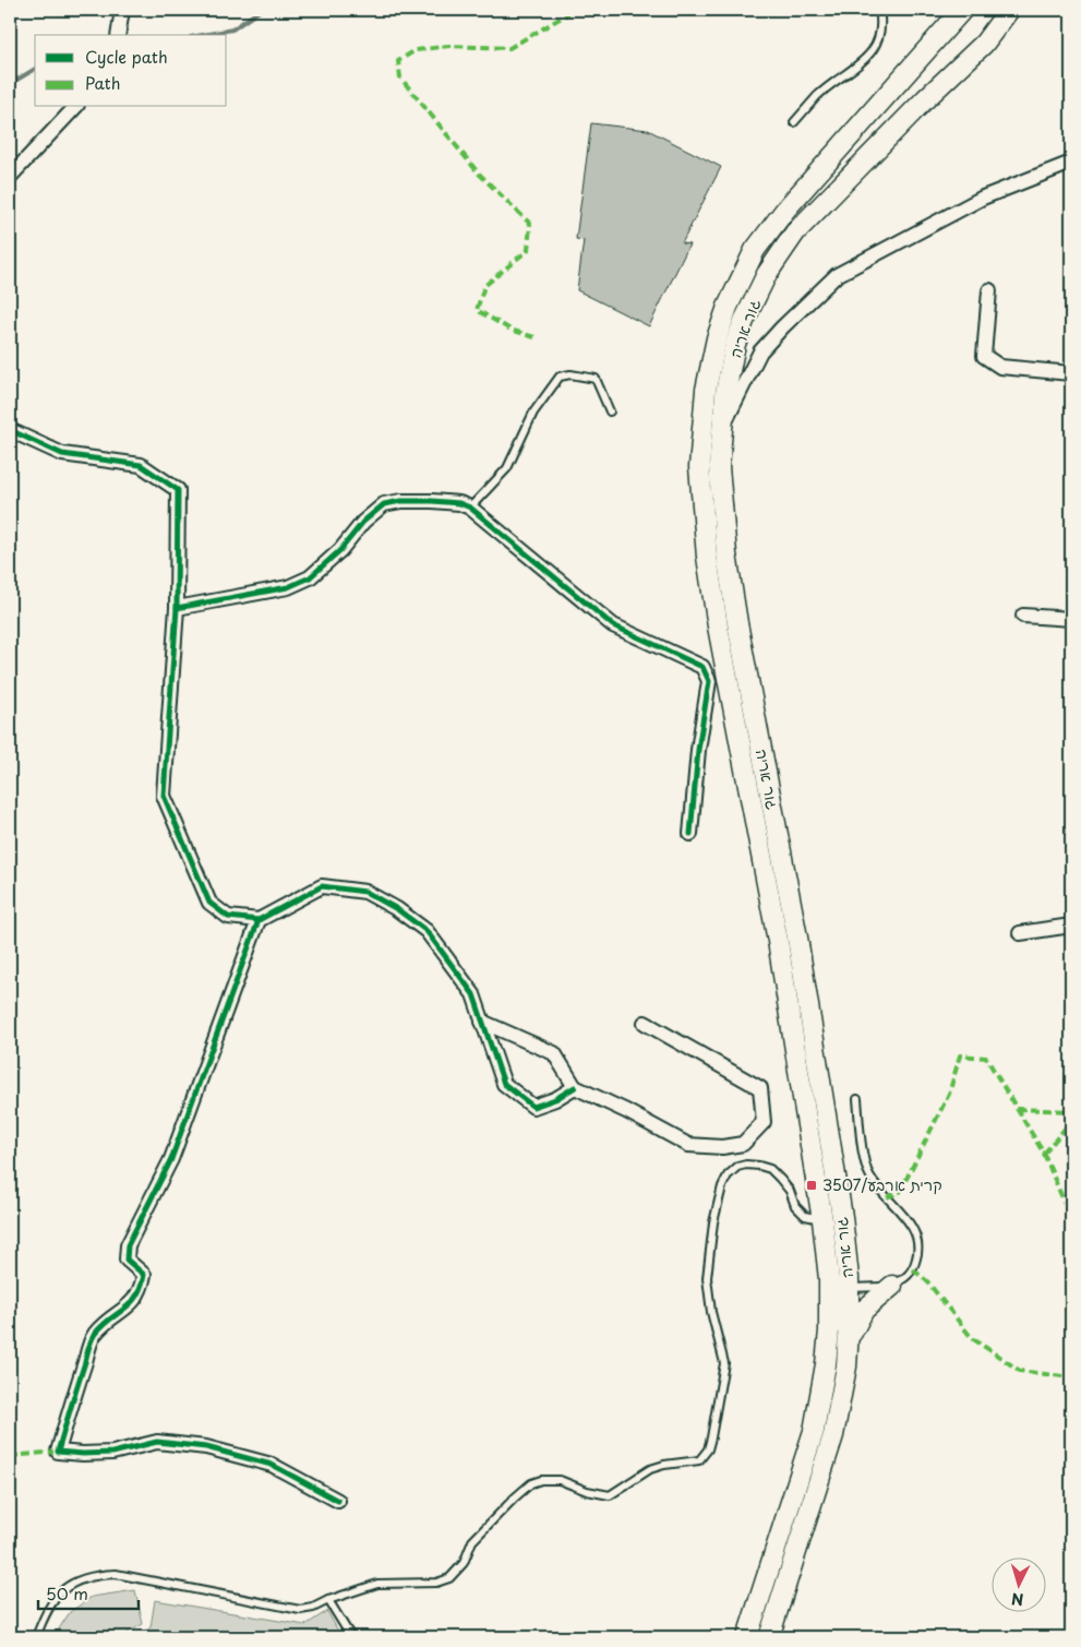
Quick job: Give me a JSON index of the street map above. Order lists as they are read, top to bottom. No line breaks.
{"streets":{"main road":["גור אריה"]},"places":{"transit":["קרית ארבע/3507"]},"legend":["Cycle path","Path"],"scale_bar":"50 m","north":"bottom"}
